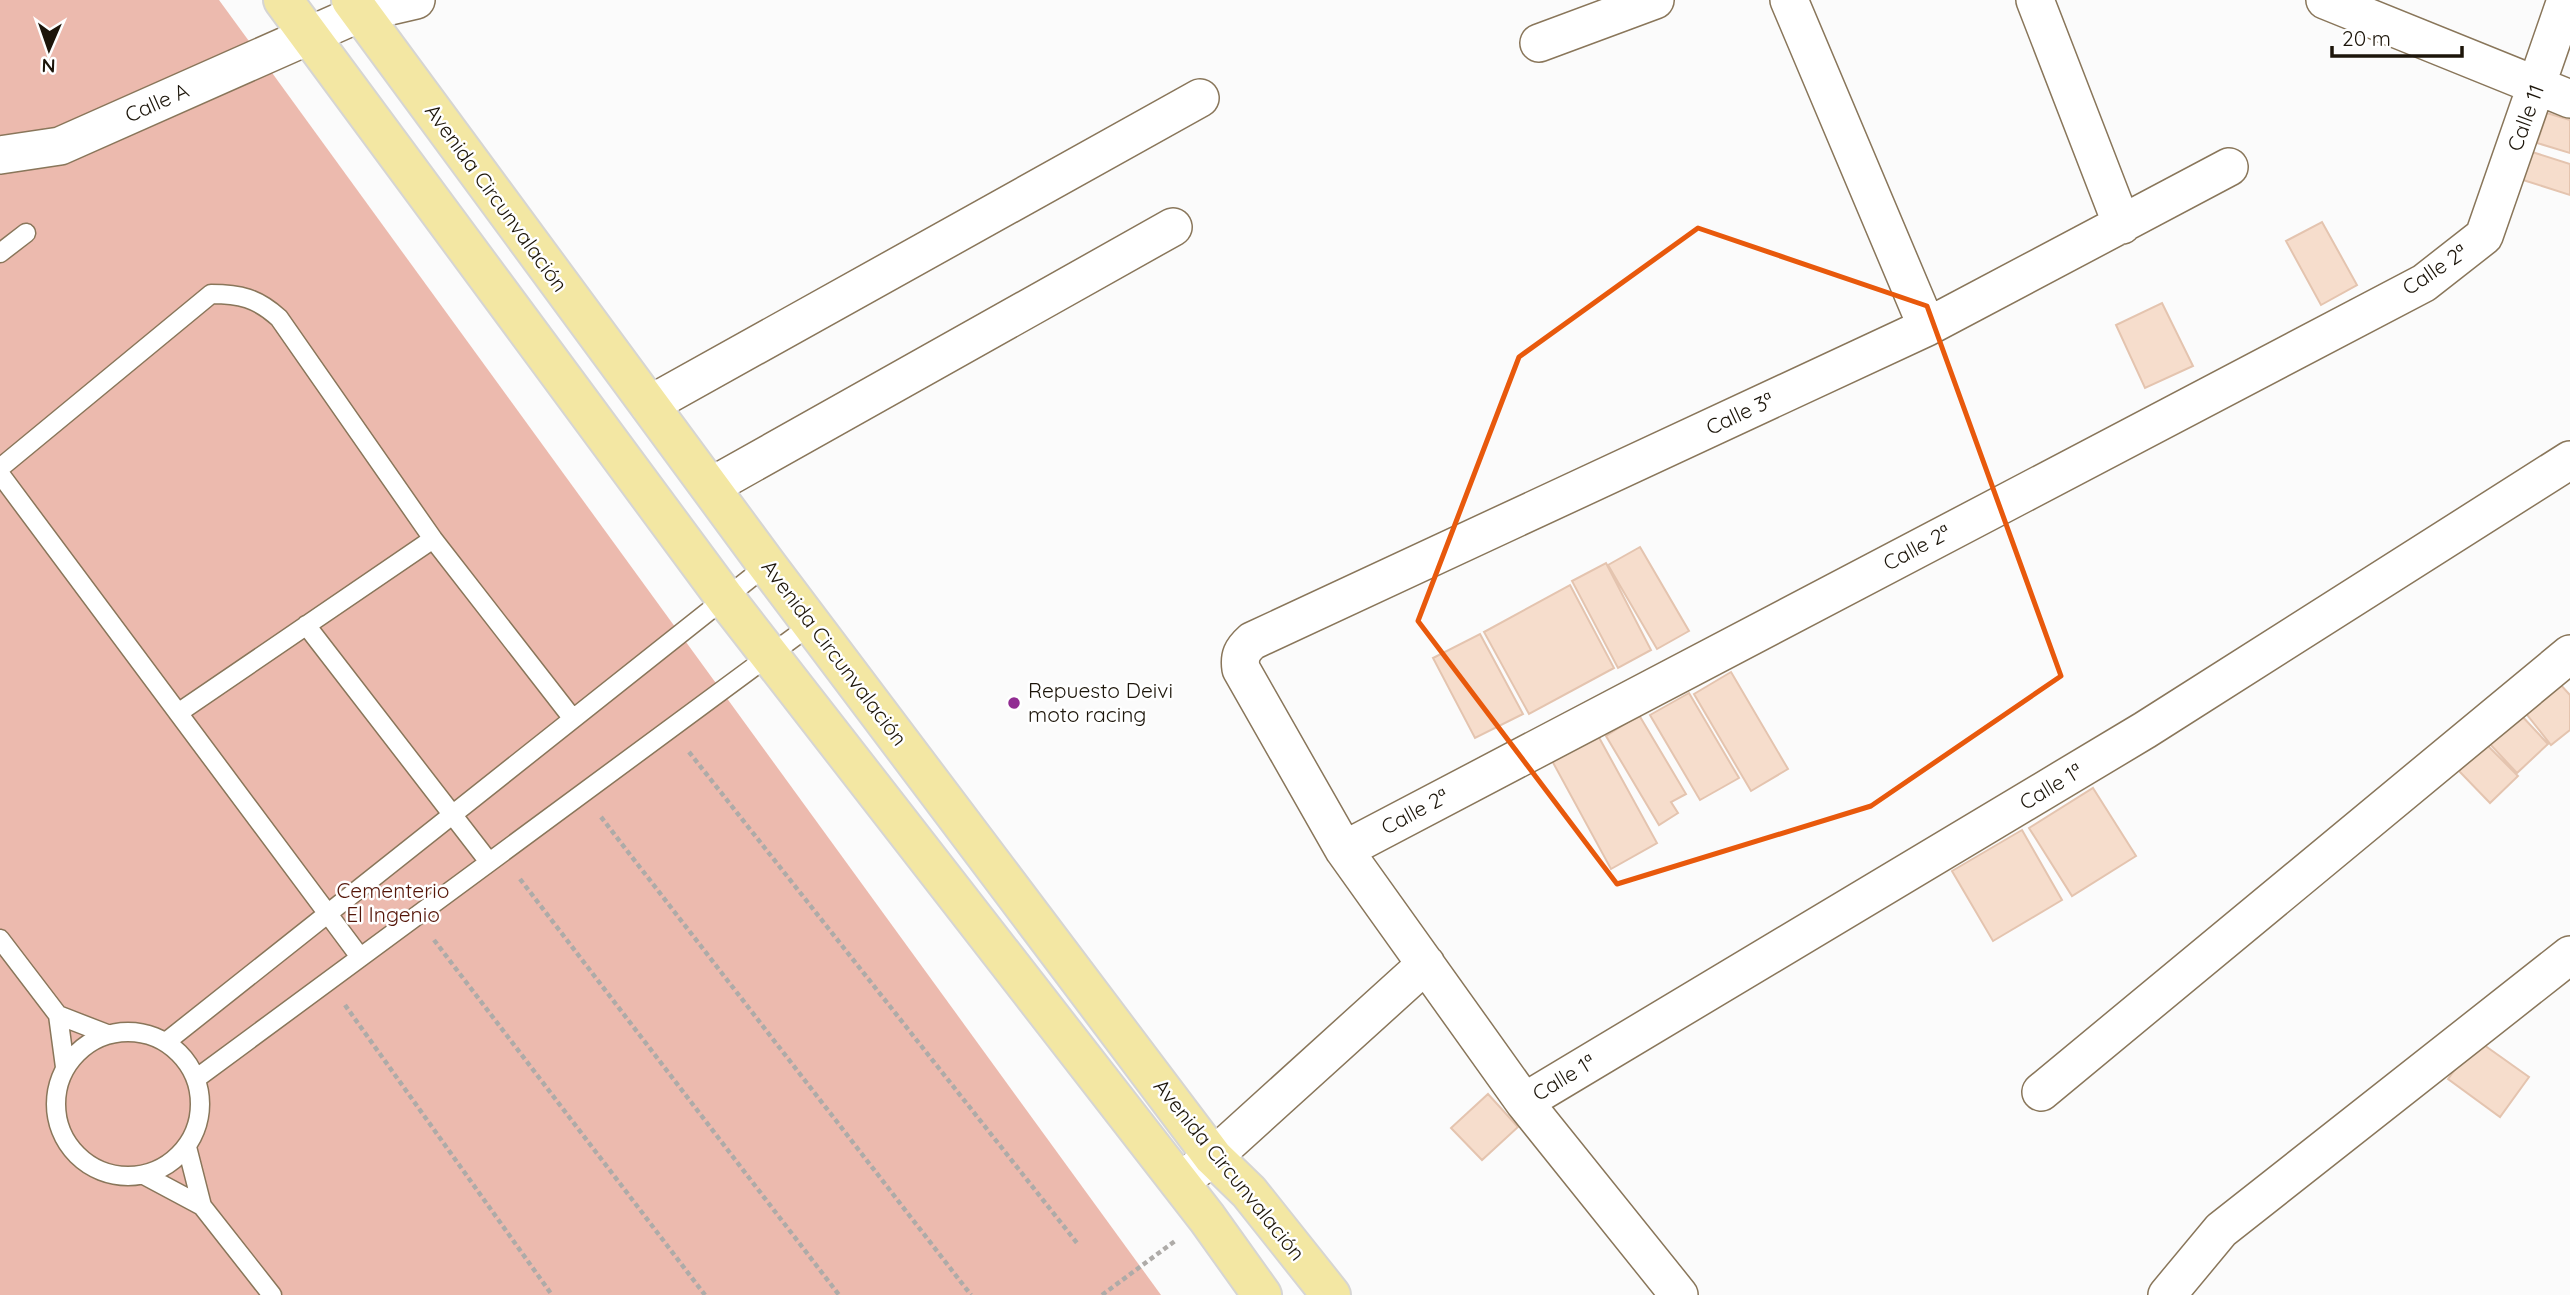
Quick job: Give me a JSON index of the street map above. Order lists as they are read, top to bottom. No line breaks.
{"streets":{"main road":["Avenida Circunvalación"],"street":["Calle A","Calle 11","Calle 2ª","Calle 3ª","Calle 1ª"]},"crossings":[["Calle A","Avenida Circunvalación"],["Calle 11","Calle 2ª"],["Calle 2ª","Calle 3ª"]],"parks":["Cementerio El Ingenio"],"places":["Repuesto Deivi moto racing"],"scale_bar":"20 m","north":"bottom"}
